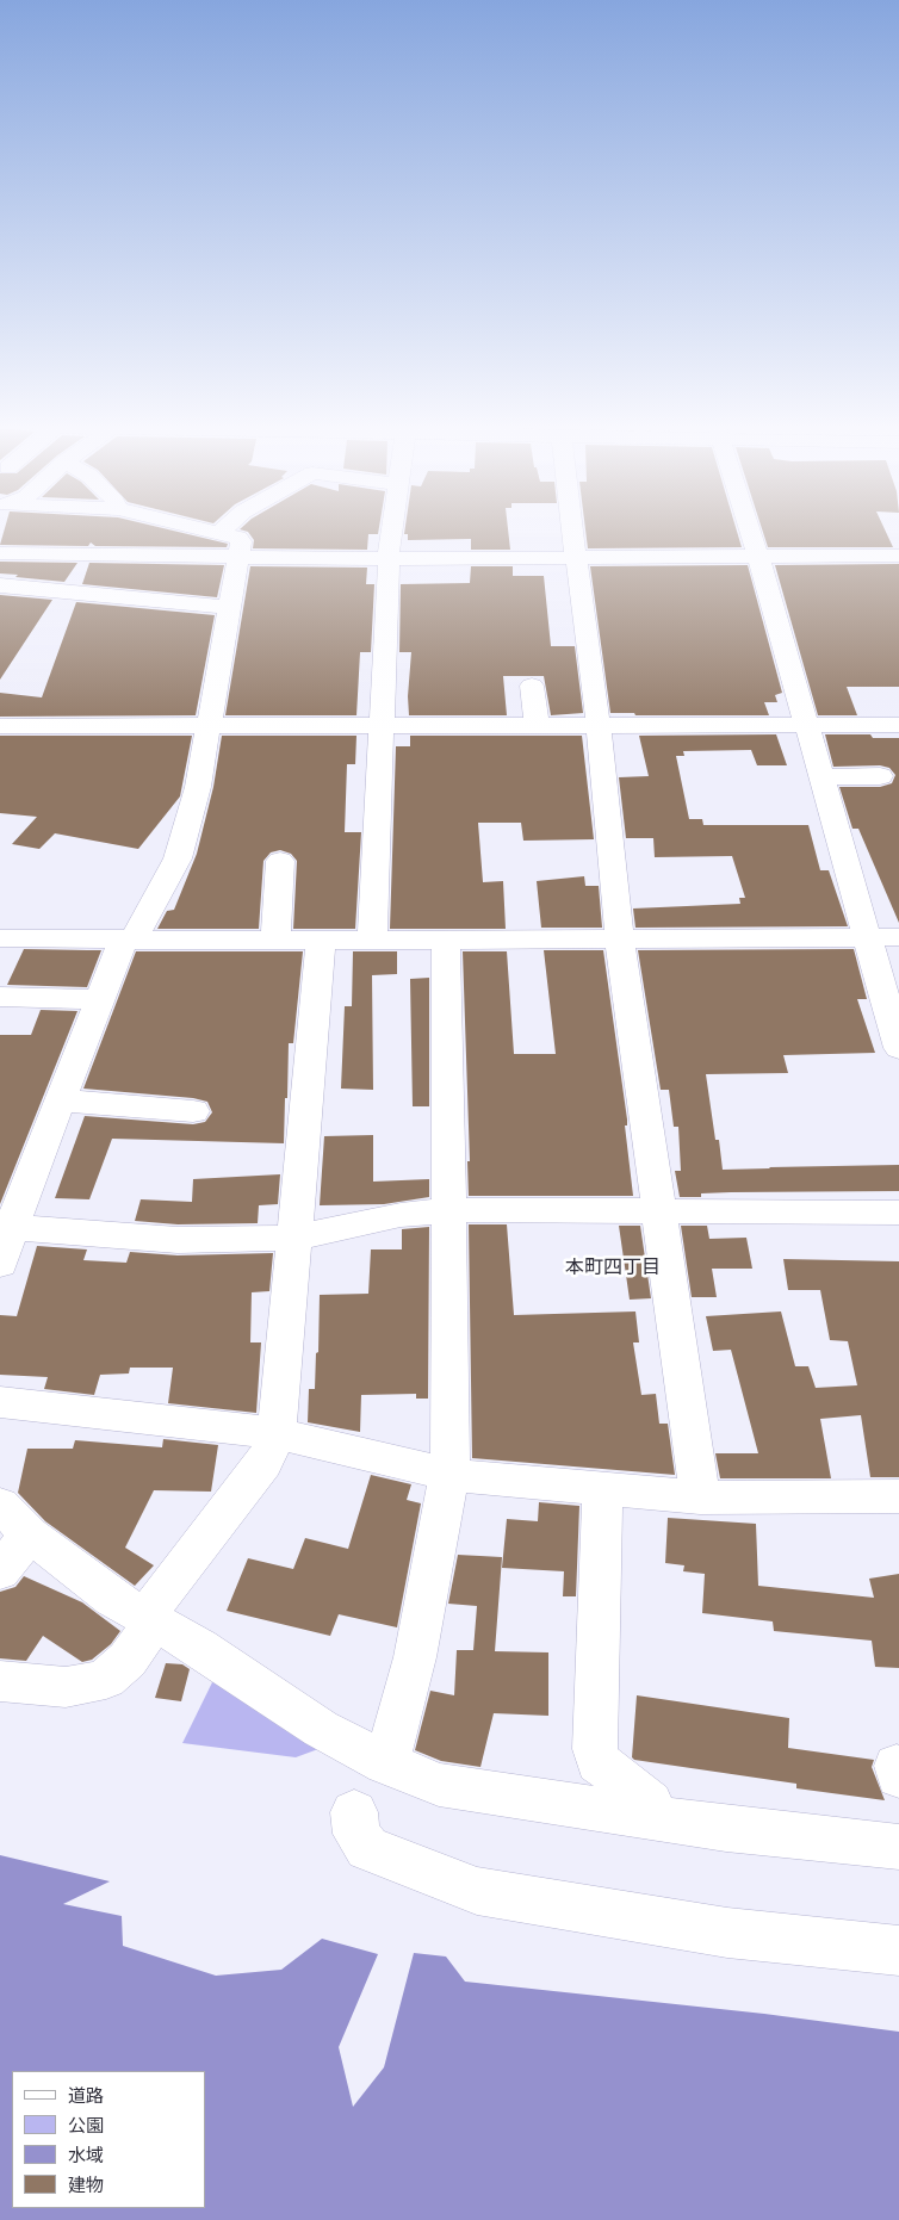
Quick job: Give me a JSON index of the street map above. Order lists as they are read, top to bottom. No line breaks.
{"districts":["本町四丁目"],"legend":["道路","公園","水域","建物"]}
